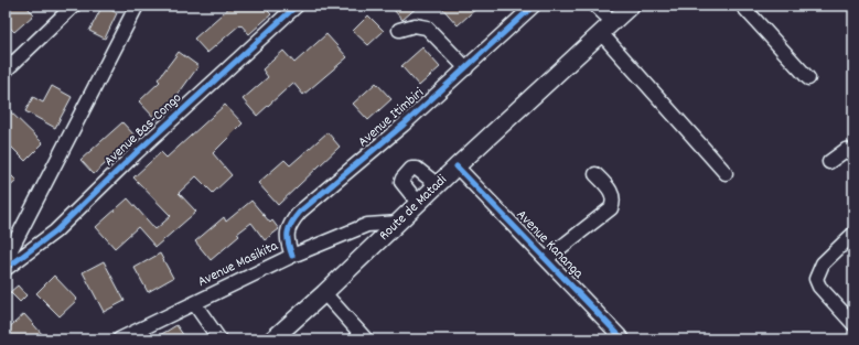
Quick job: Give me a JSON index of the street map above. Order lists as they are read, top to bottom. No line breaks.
{"streets":{"main road":["Route de Matadi"],"street":["Avenue Itimbiri","Avenue Bas-Congo","Avenue Kananga","Avenue Masikita"]},"crossings":[["Avenue Itimbiri","Avenue Masikita"],["Route de Matadi","Avenue Kananga"],["Route de Matadi","Avenue Masikita"]]}
